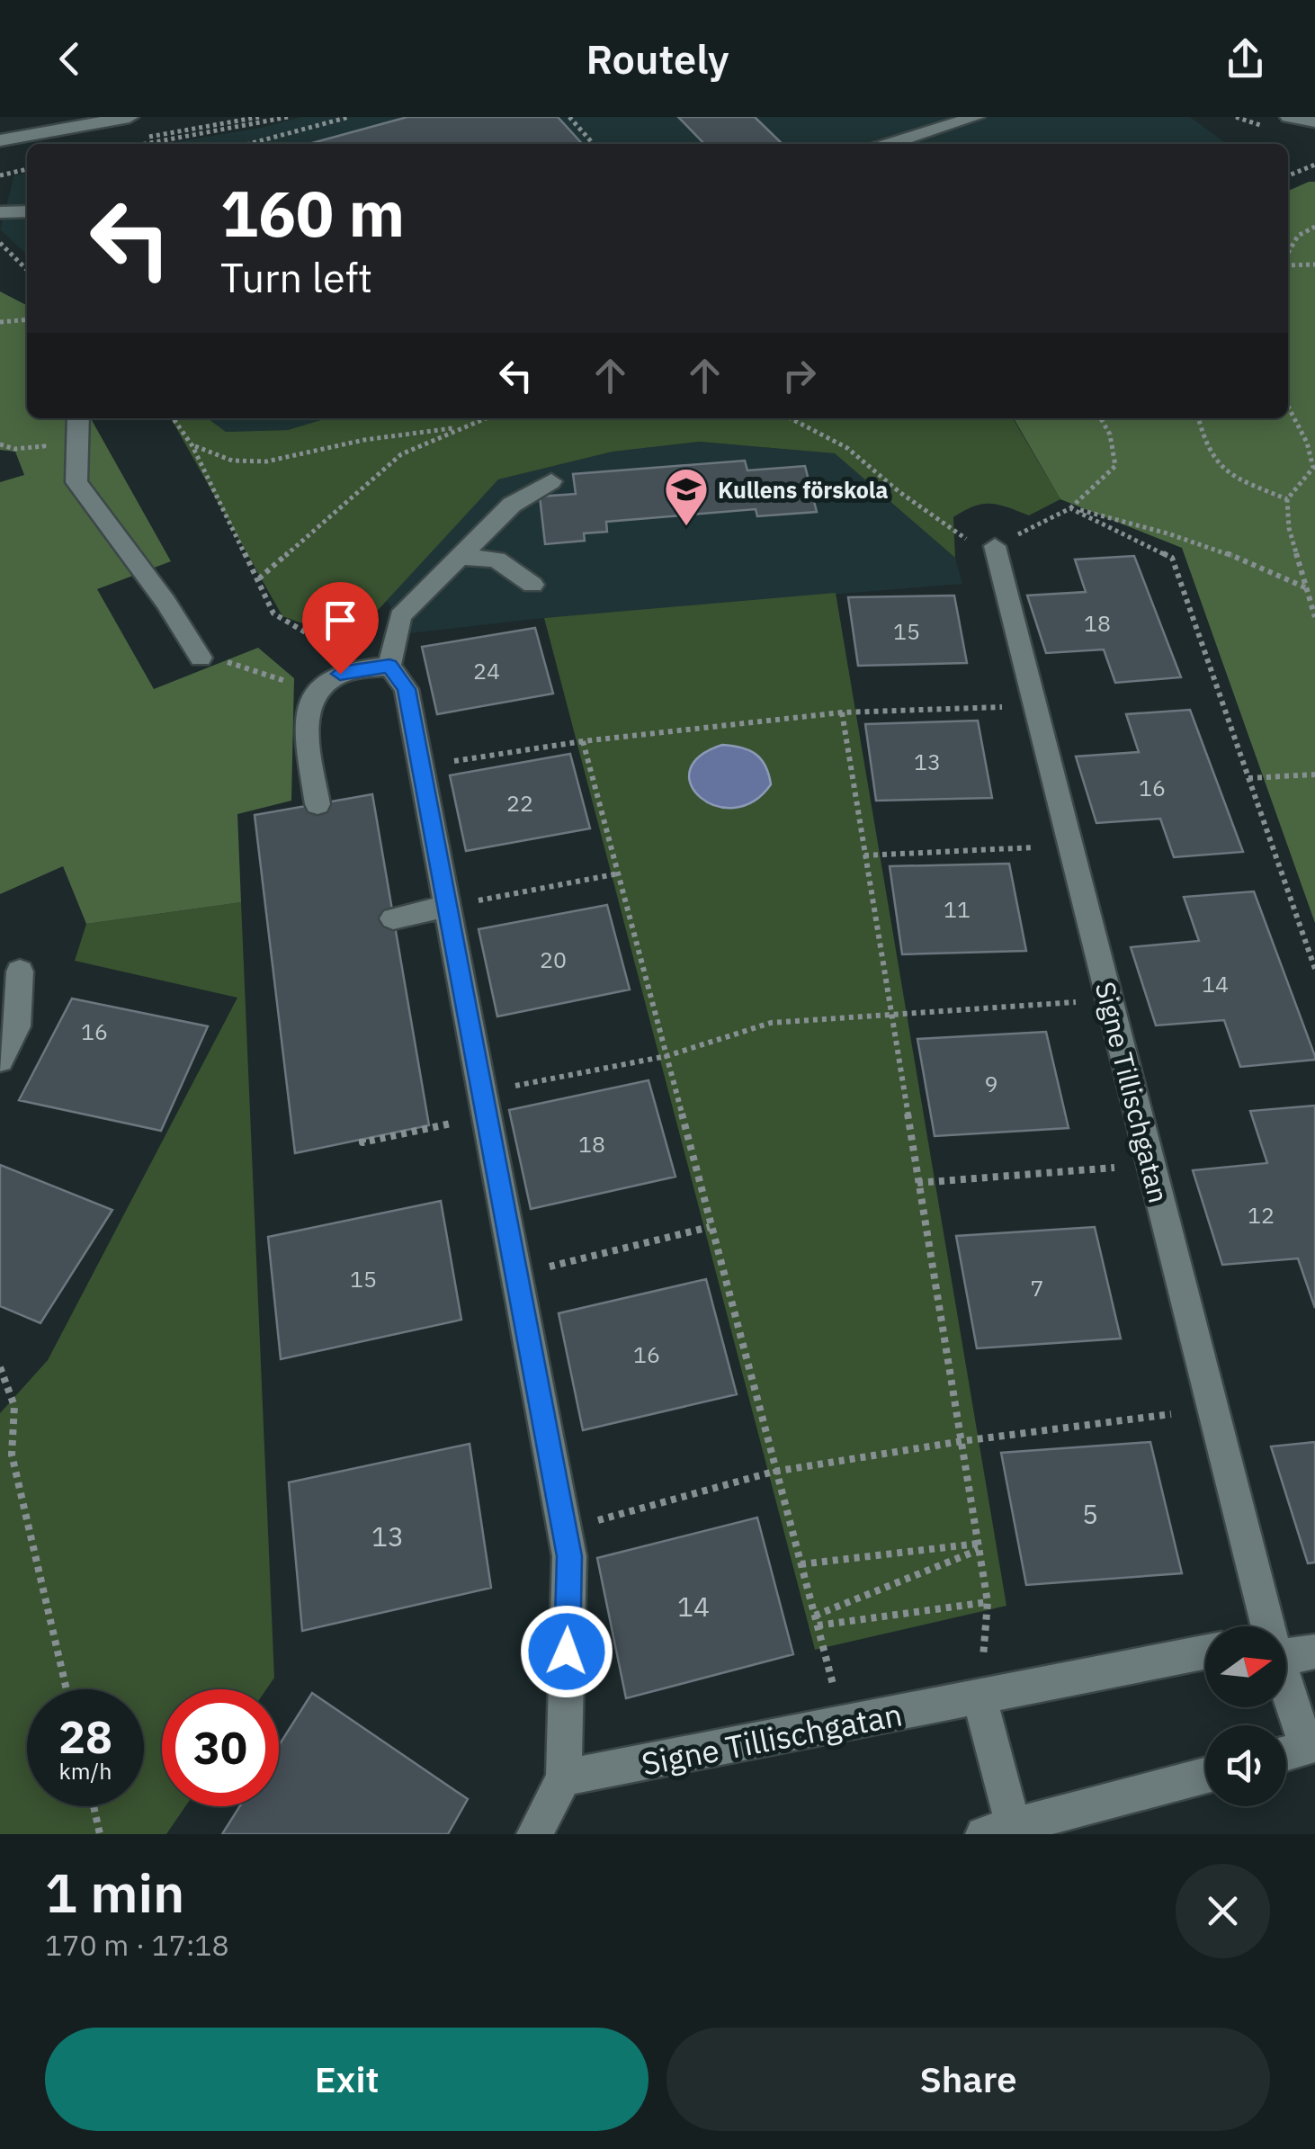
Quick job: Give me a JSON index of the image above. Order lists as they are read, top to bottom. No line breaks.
{"streets":{"street":["Signe Tillischgatan"]},"places":{"school or university":["Kullens förskola"]},"house_numbers":["18","15","24","13","16","22","11","20","14","16","9","18","12","15","7","16","5","13","14"],"north":"right","page":{"header":"Routely","turn":["160 m","Turn left"],"speed":"28 km/h","limit":"30","heading":["1 min","170 m · 17:18"],"buttons":["Exit","Share"]}}
